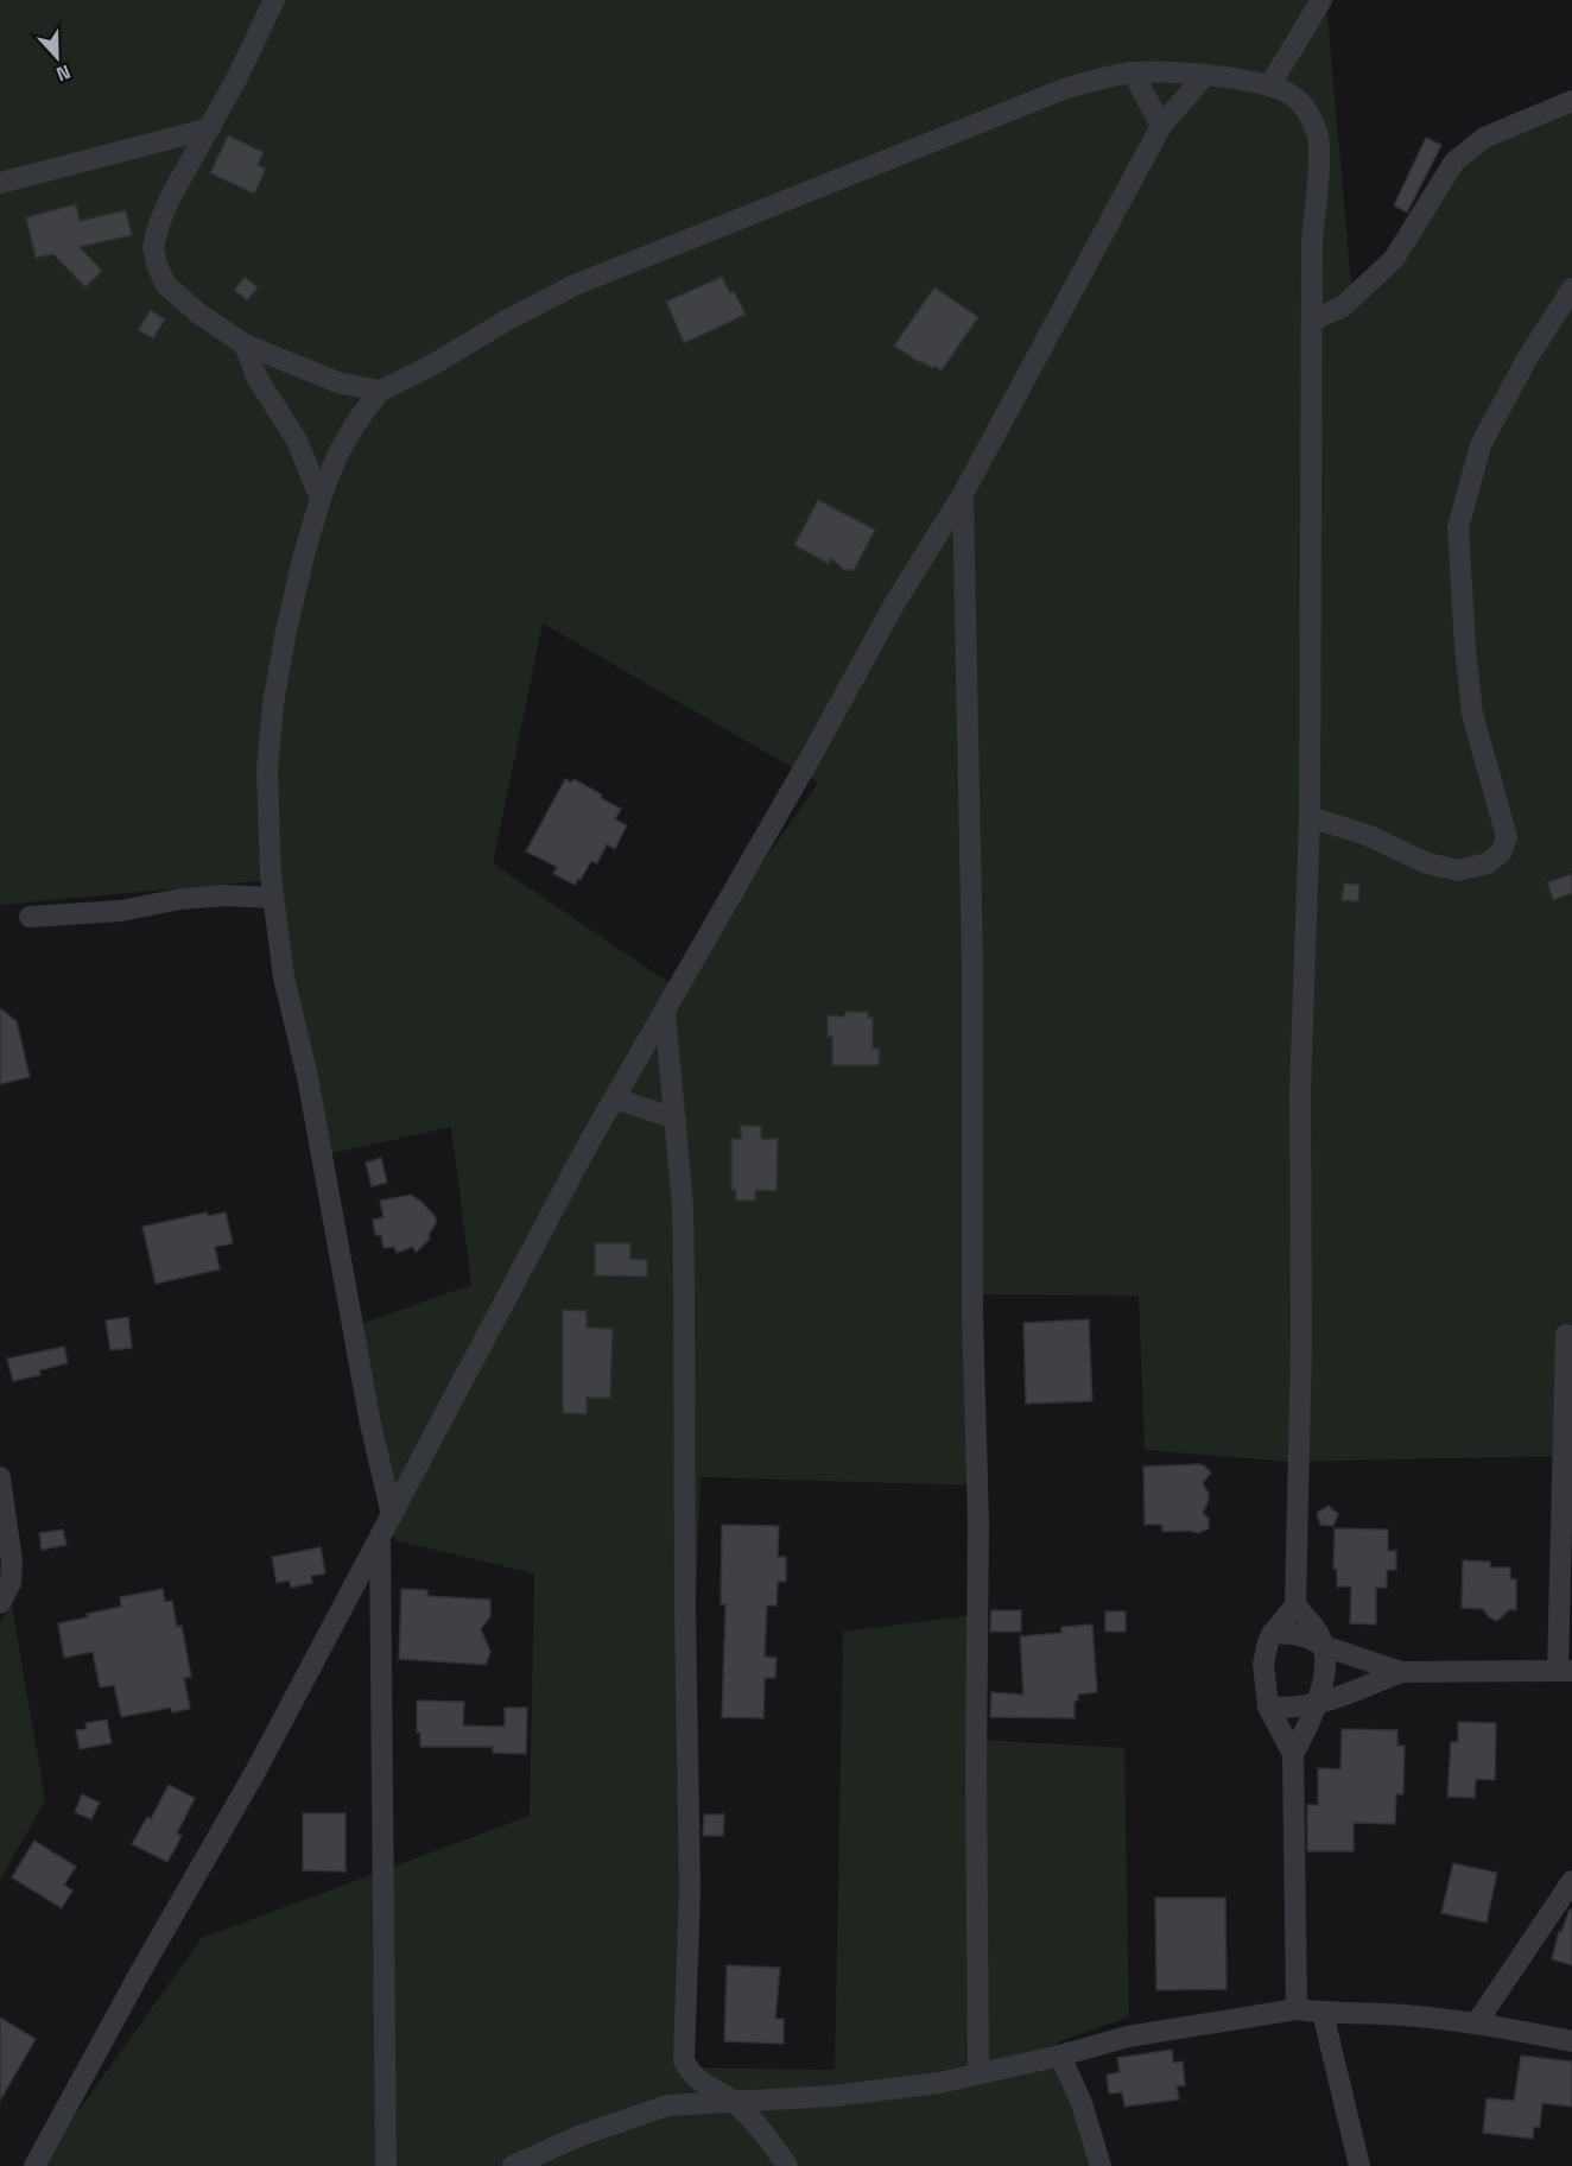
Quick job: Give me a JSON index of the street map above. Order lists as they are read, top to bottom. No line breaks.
{"north":"bottom"}
